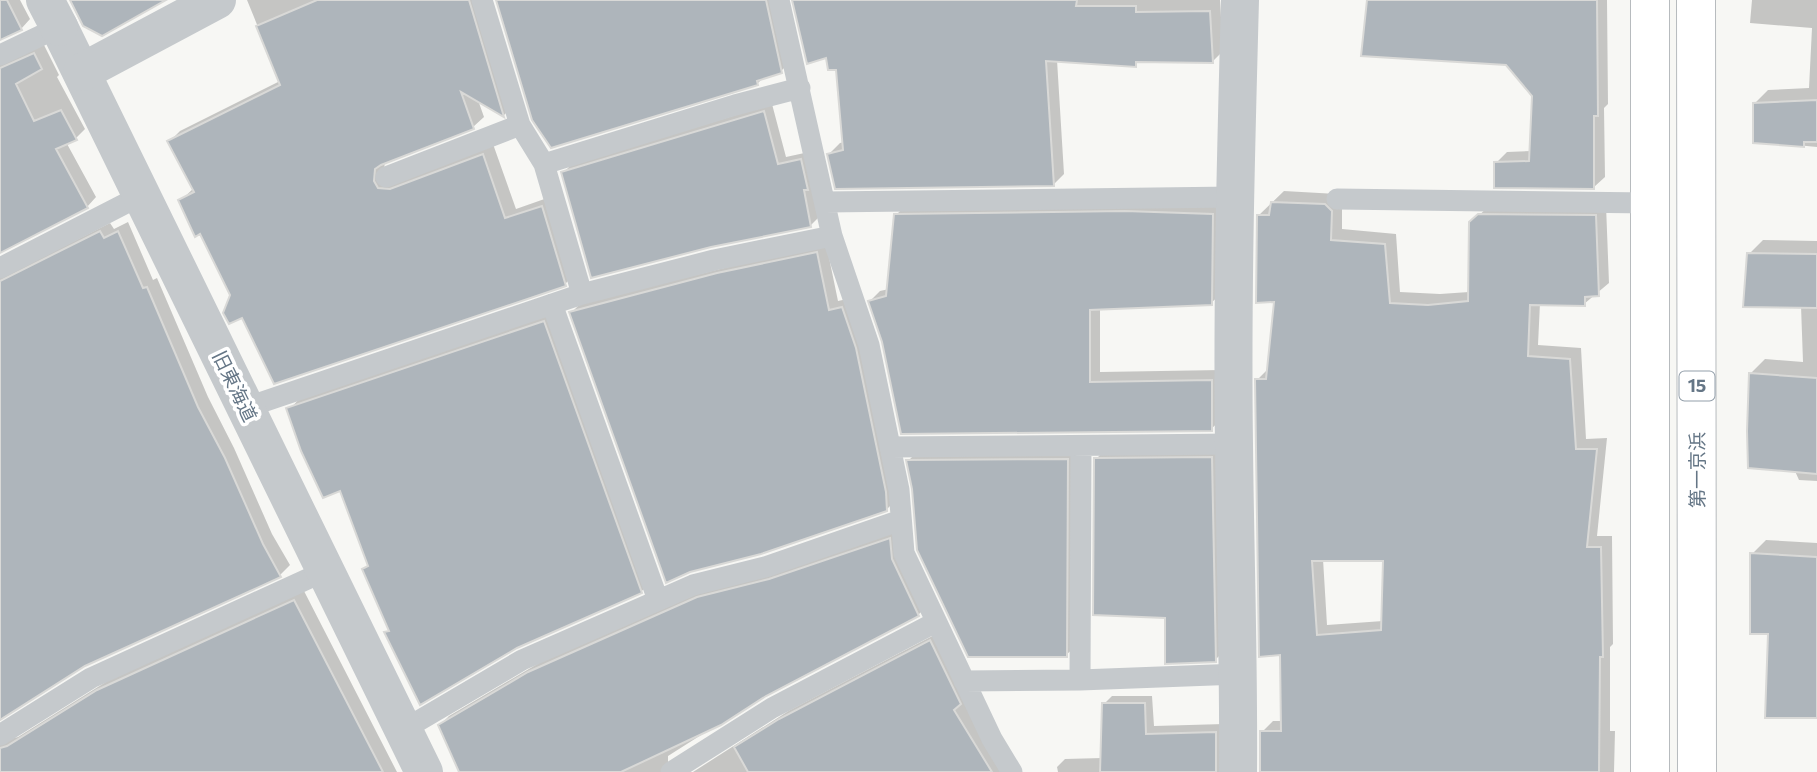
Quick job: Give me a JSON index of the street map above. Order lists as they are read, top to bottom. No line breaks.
{"streets":{"highway":["15","第一京浜"],"street":["旧東海道"]}}
